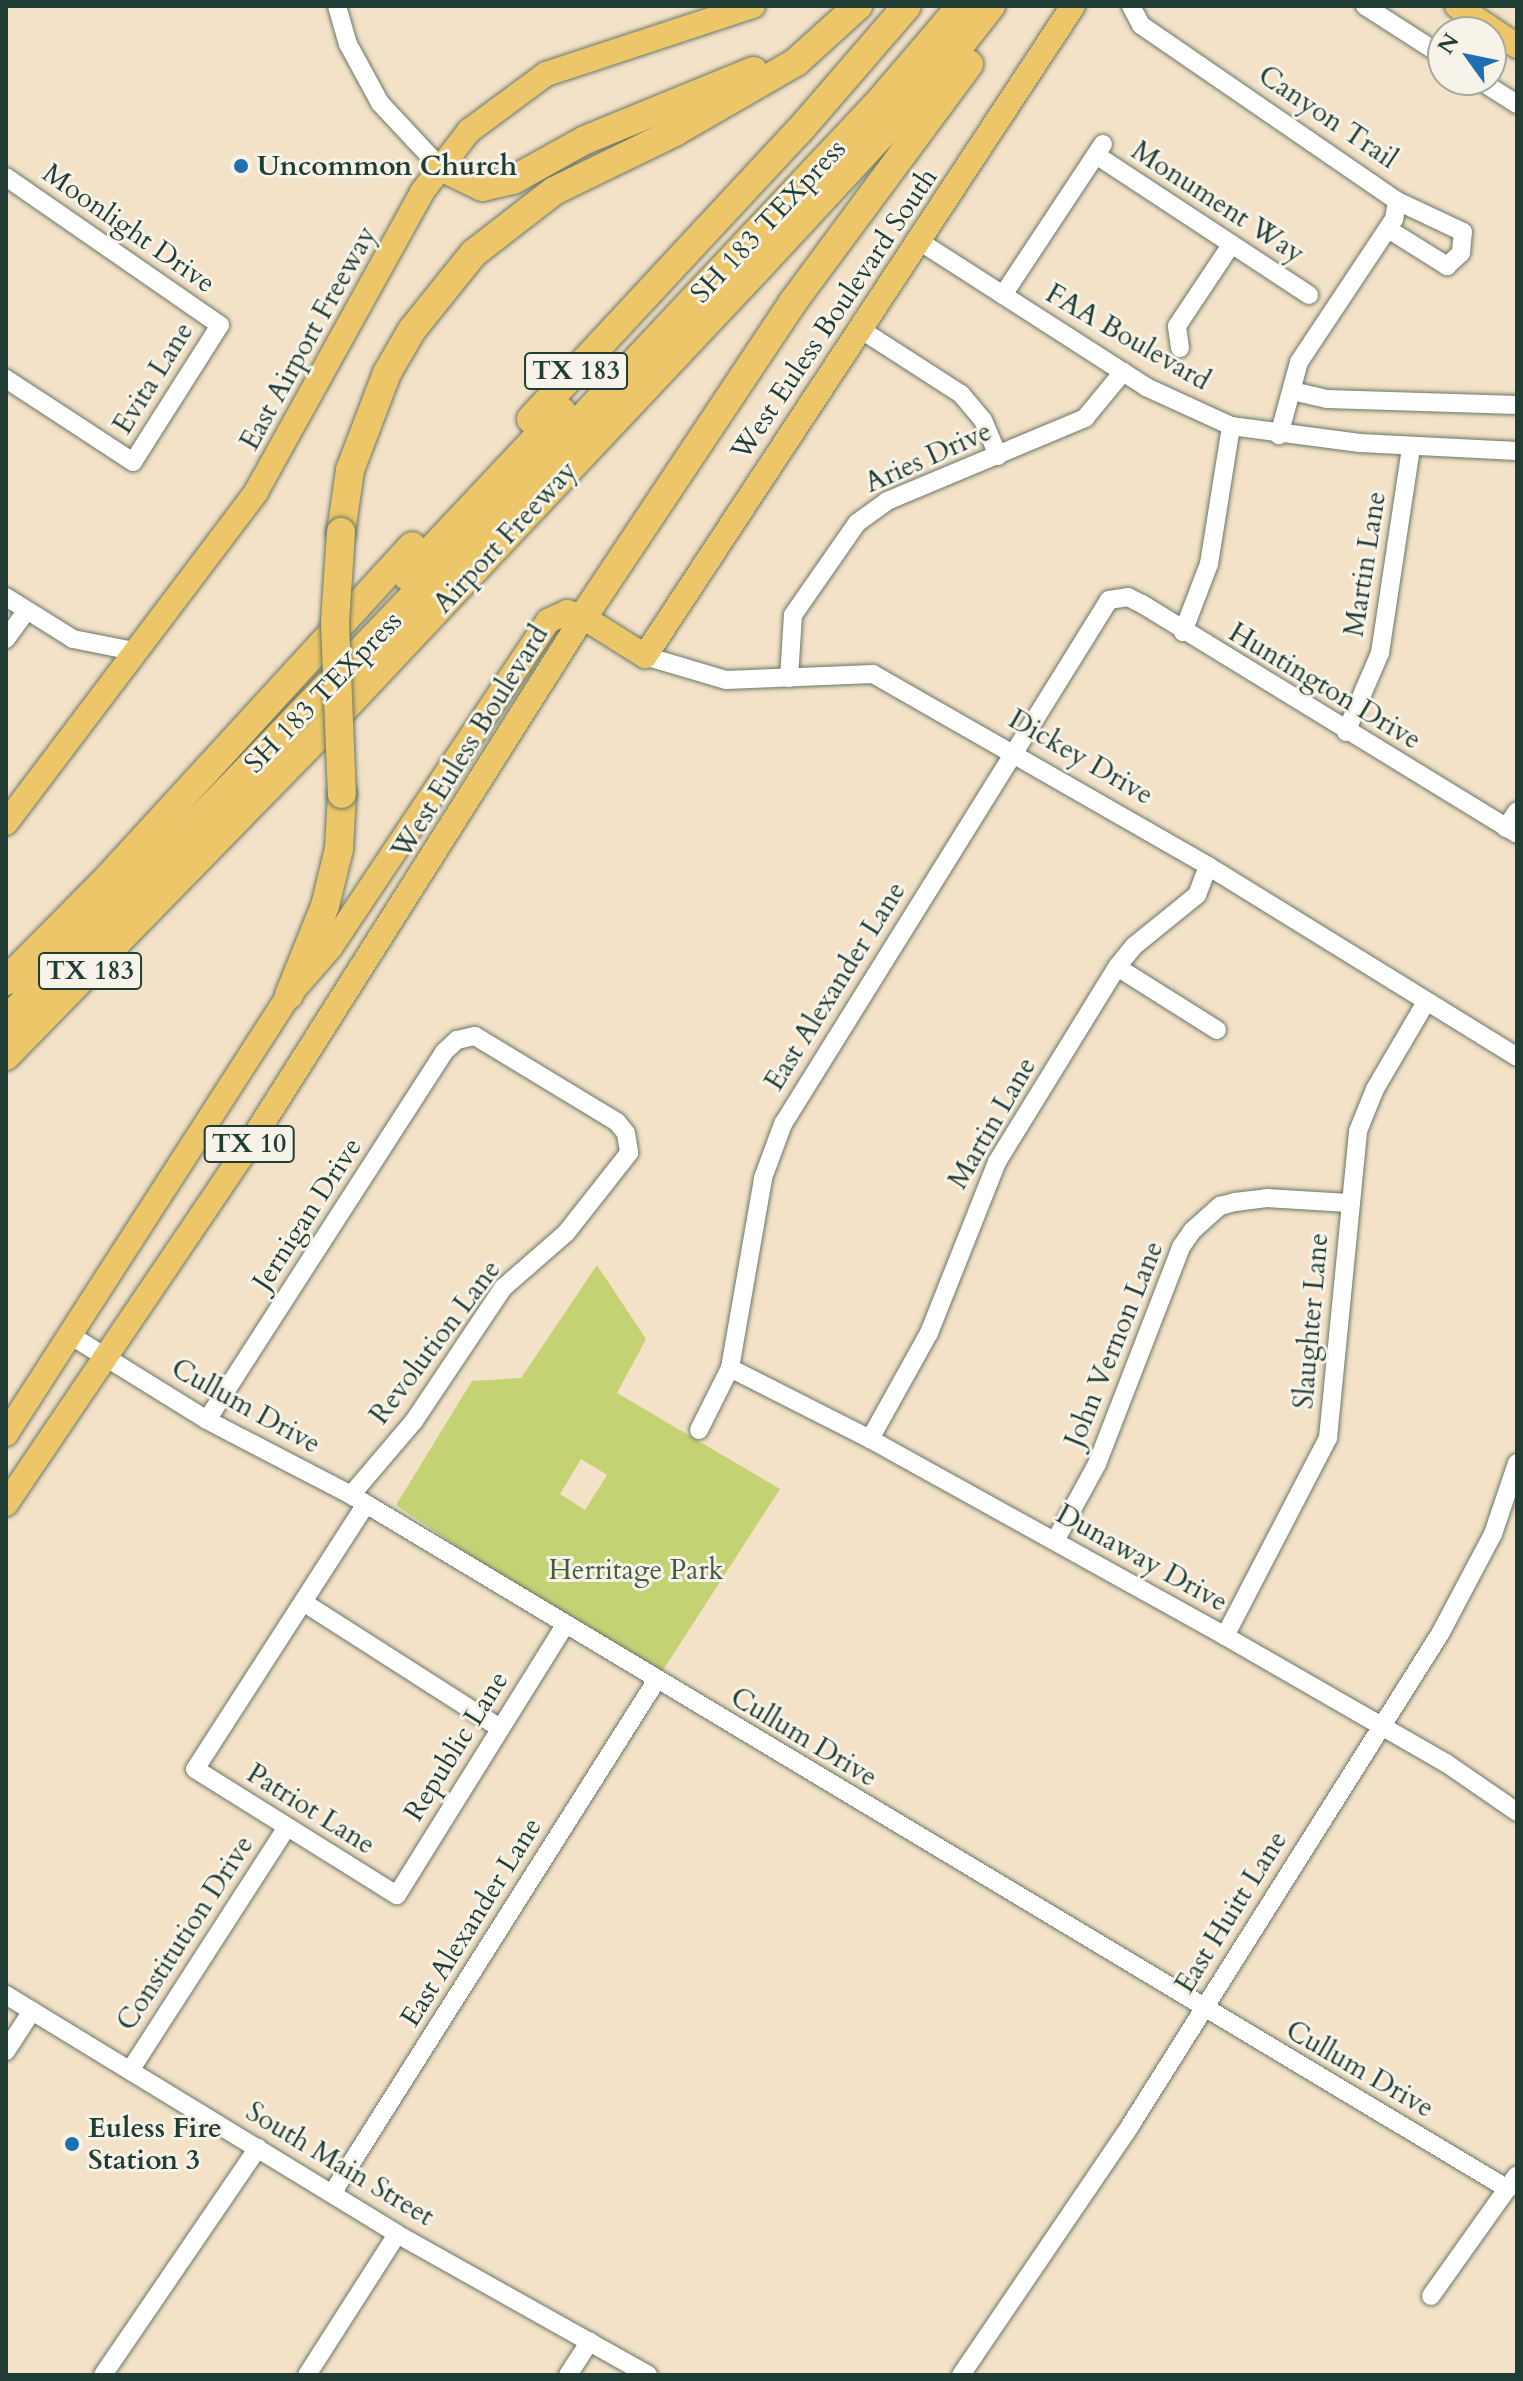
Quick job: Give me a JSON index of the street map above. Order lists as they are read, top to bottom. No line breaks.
{"streets":{"highway":["SH 183 TEXpress","TX 183","Airport Freeway"],"main road":["West Euless Boulevard South","East Airport Freeway","West Euless Boulevard","Dickey Drive","TX 10"],"street":["Canyon Trail","Monument Way","Moonlight Drive","FAA Boulevard","Evita Lane","Aries Drive","Martin Lane","Huntington Drive","East Alexander Lane","Jernigan Drive","Slaughter Lane","Revolution Lane","John Vernon Lane","Cullum Drive","Dunaway Drive","Republic Lane","Patriot Lane","East Huitt Lane","Constitution Drive","South Main Street"]},"crossings":[["Canyon Trail","FAA Boulevard"],["Monument Way","FAA Boulevard"],["Moonlight Drive","Evita Lane"],["West Euless Boulevard South","FAA Boulevard"],["West Euless Boulevard South","Dickey Drive"],["FAA Boulevard","Aries Drive"],["FAA Boulevard","Martin Lane"],["Aries Drive","Dickey Drive"],["Martin Lane","Huntington Drive"],["Martin Lane","Dickey Drive"],["Martin Lane","Dunaway Drive"],["Huntington Drive","East Alexander Lane"],["West Euless Boulevard","Dickey Drive"],["West Euless Boulevard","Cullum Drive"],["Dickey Drive","East Alexander Lane"],["Dickey Drive","Slaughter Lane"],["East Alexander Lane","Cullum Drive"],["East Alexander Lane","Dunaway Drive"],["East Alexander Lane","South Main Street"],["Jernigan Drive","Revolution Lane"],["Jernigan Drive","Cullum Drive"],["Slaughter Lane","John Vernon Lane"],["Slaughter Lane","Dunaway Drive"],["Revolution Lane","Cullum Drive"],["Revolution Lane","Patriot Lane"],["John Vernon Lane","Dunaway Drive"],["Cullum Drive","Republic Lane"],["Cullum Drive","East Huitt Lane"],["Dunaway Drive","East Huitt Lane"],["Republic Lane","Patriot Lane"],["Patriot Lane","Constitution Drive"],["Constitution Drive","South Main Street"]],"parks":["Herritage Park"],"places":["Uncommon Church","Euless Fire Station 3"],"north":"top left"}
